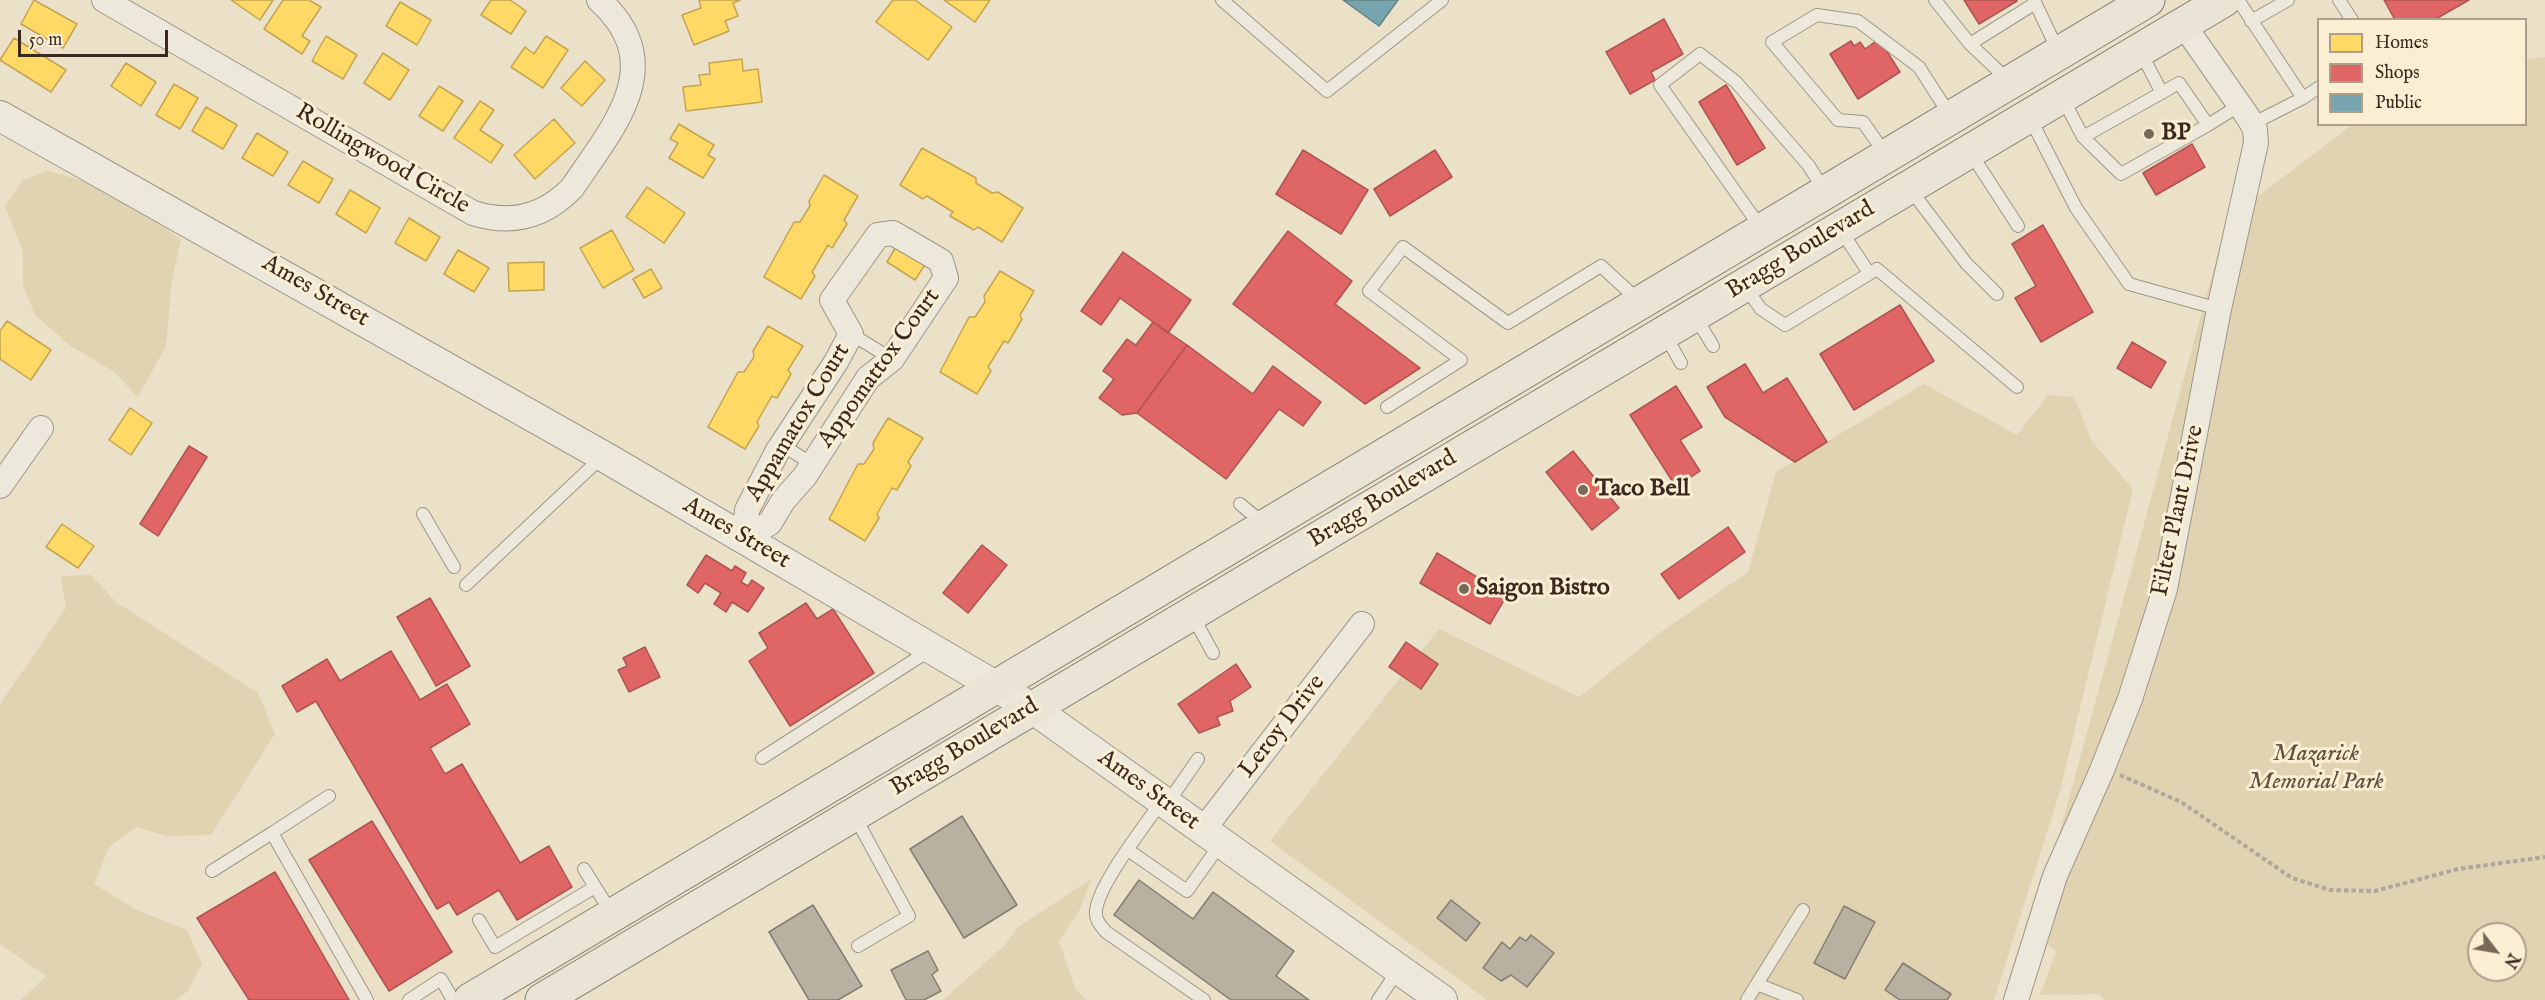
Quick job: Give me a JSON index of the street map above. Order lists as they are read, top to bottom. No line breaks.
{"streets":{"main road":["Bragg Boulevard"],"street":["Rollingwood Circle","Ames Street","Appomattox Court","Appamatox Court","Filter Plant Drive","Leroy Drive"]},"crossings":[["Bragg Boulevard","Ames Street"],["Ames Street","Appomattox Court"],["Ames Street","Appamatox Court"],["Ames Street","Leroy Drive"],["Appomattox Court","Appamatox Court"]],"parks":["Mazarick Memorial Park"],"places":["BP","Taco Bell","Saigon Bistro"],"legend":["Homes","Shops","Public"],"scale_bar":"50 m","north":"bottom right"}
